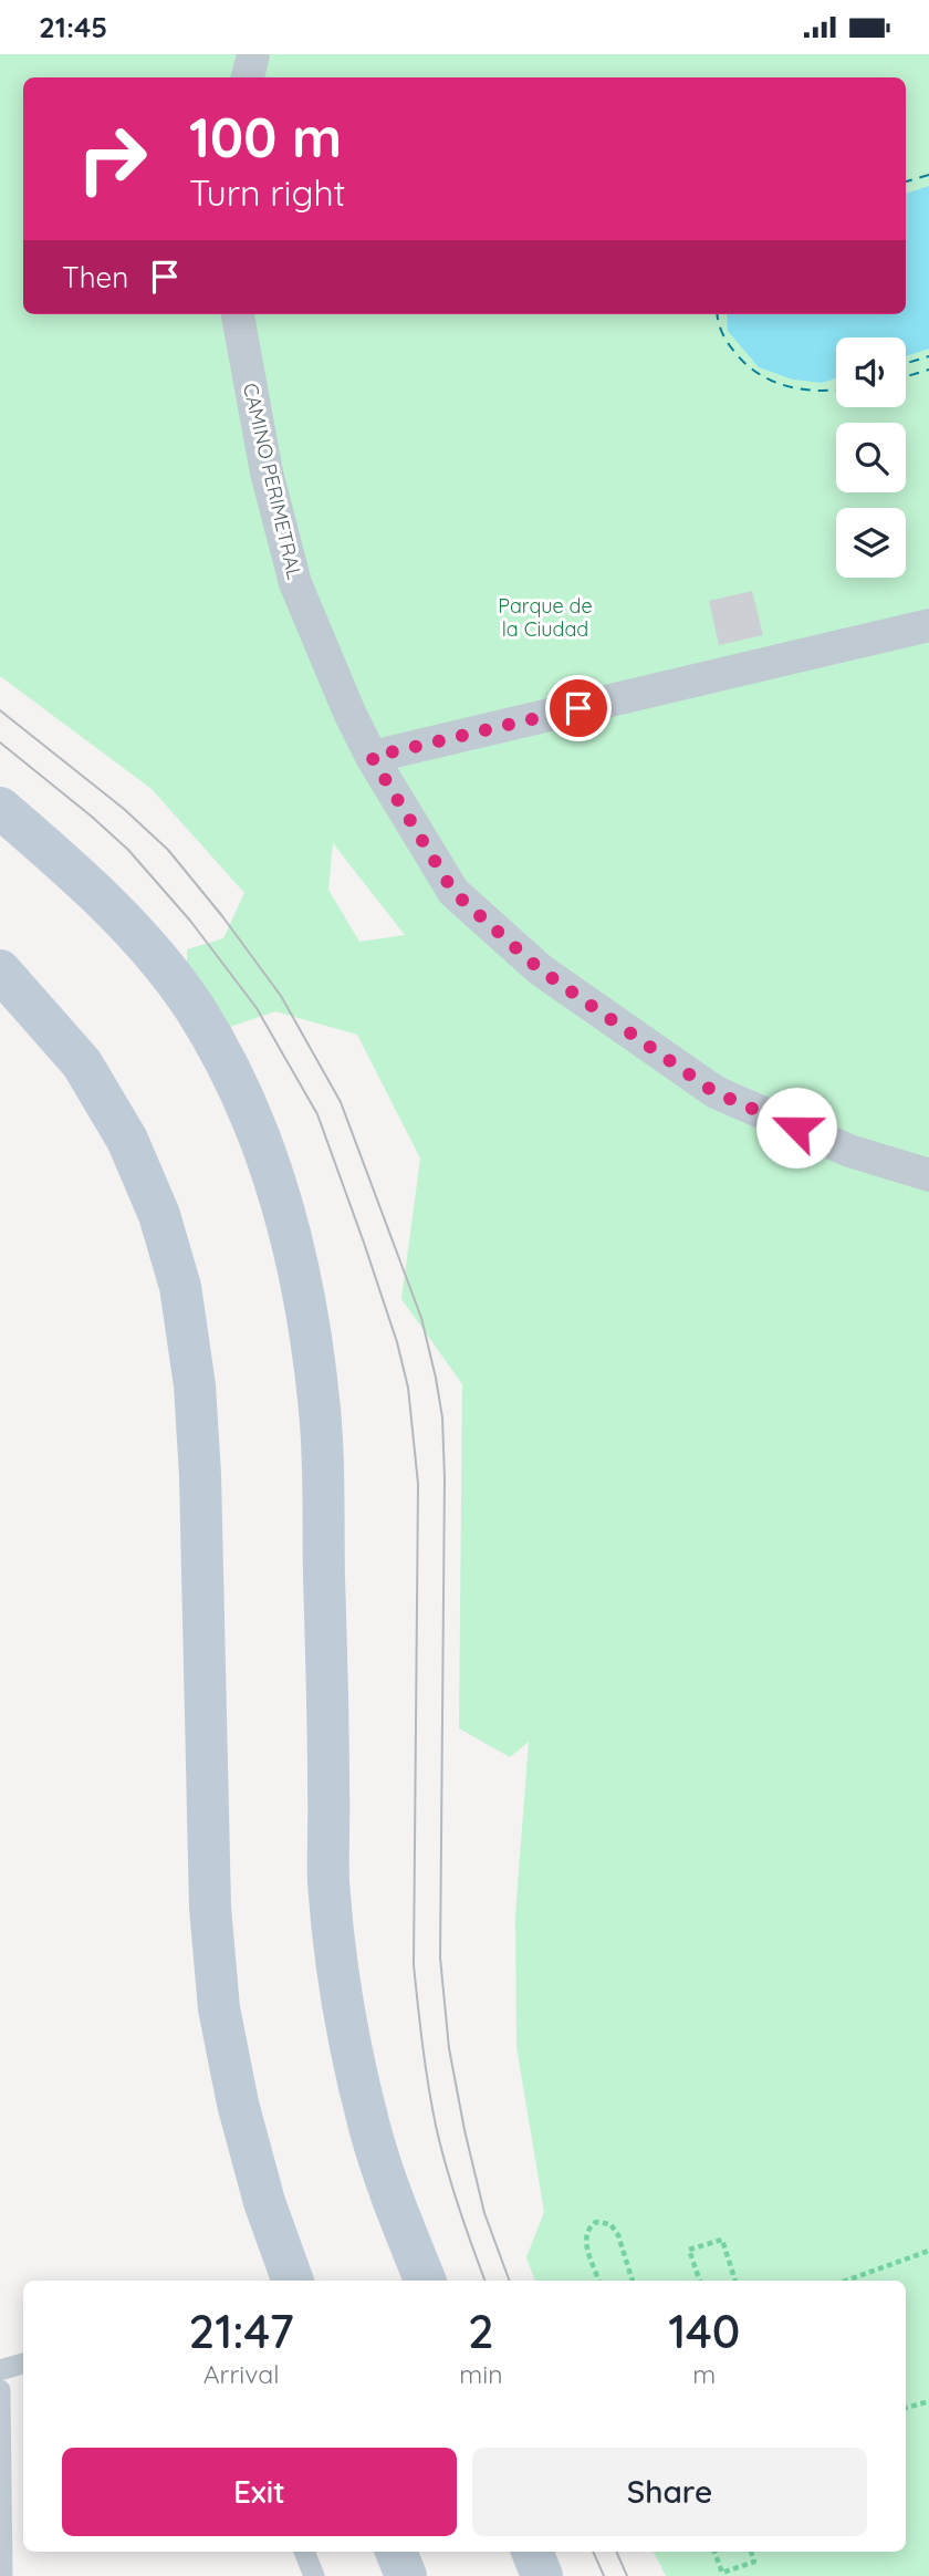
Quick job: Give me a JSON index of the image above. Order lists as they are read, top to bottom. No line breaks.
{"streets":{"street":["CAMINO PERIMETRAL"]},"parks":["Parque de la Ciudad"],"page":{"status":"21:45","turn":["100 m","Turn right"],"then":"Then","eta":["21:47","Arrival","2","min","140","m"],"buttons":["Exit","Share"]}}
